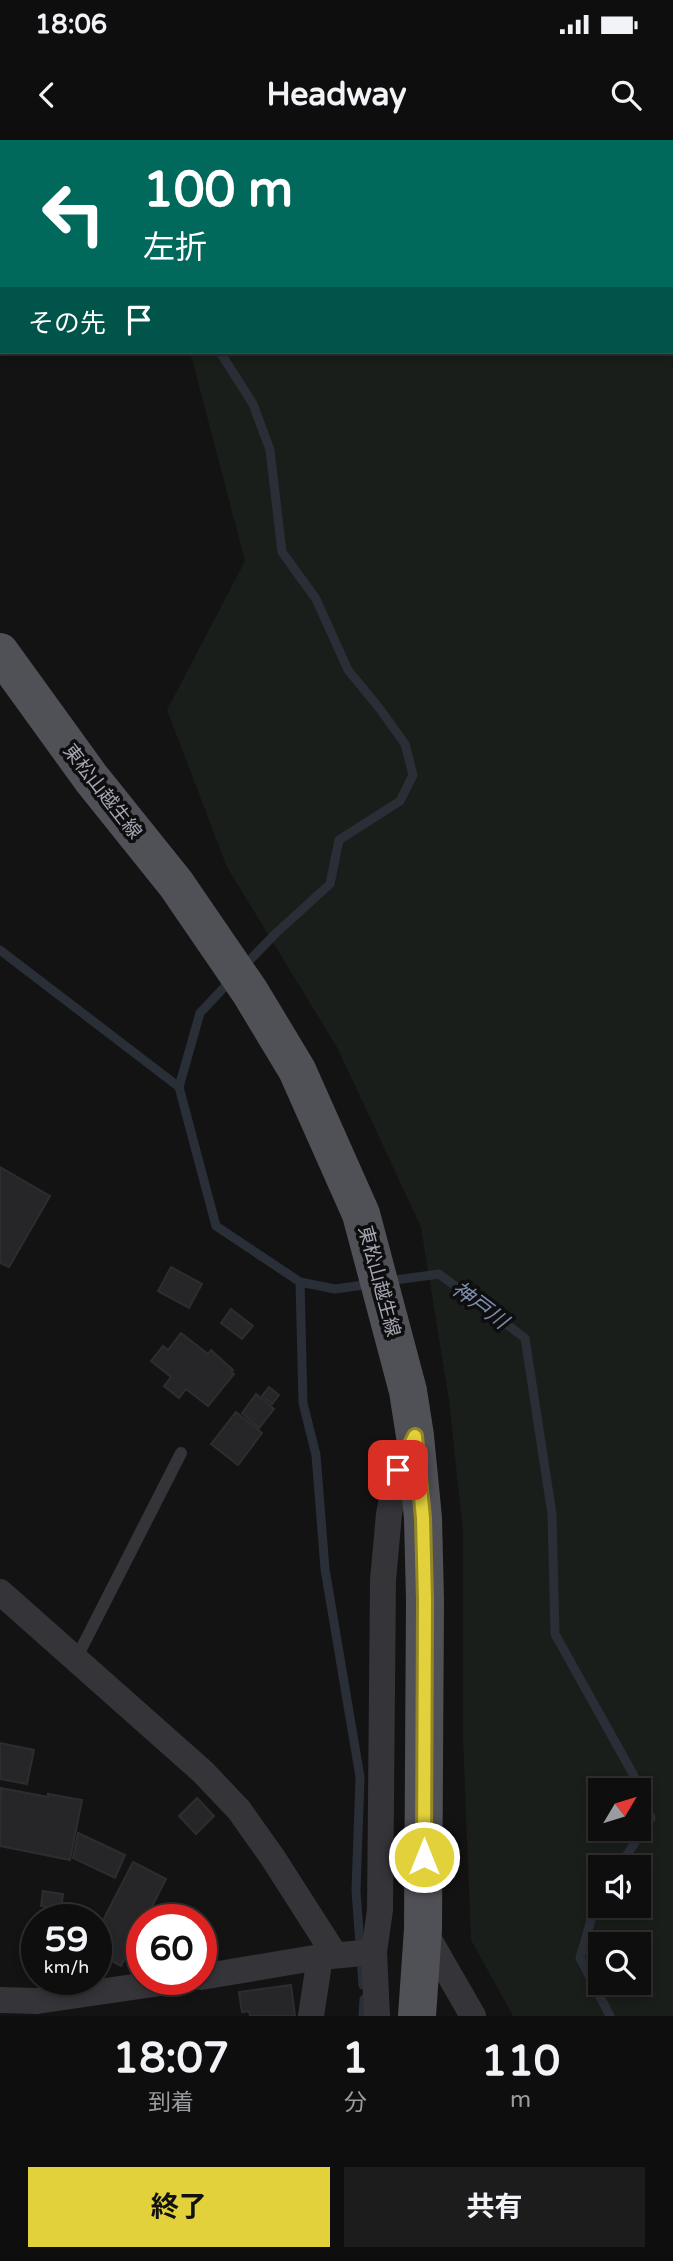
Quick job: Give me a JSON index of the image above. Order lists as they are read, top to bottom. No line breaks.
{"streets":{"main road":["東松山越生線"]},"water":["神戸川"],"north":"top right","page":{"status":"18:06","header":"Headway","turn":["100 m","左折"],"then":"その先","speed":"59 km/h","limit":"60","eta":["18:07","到着","1","分","110","m"],"buttons":["終了","共有"]}}
